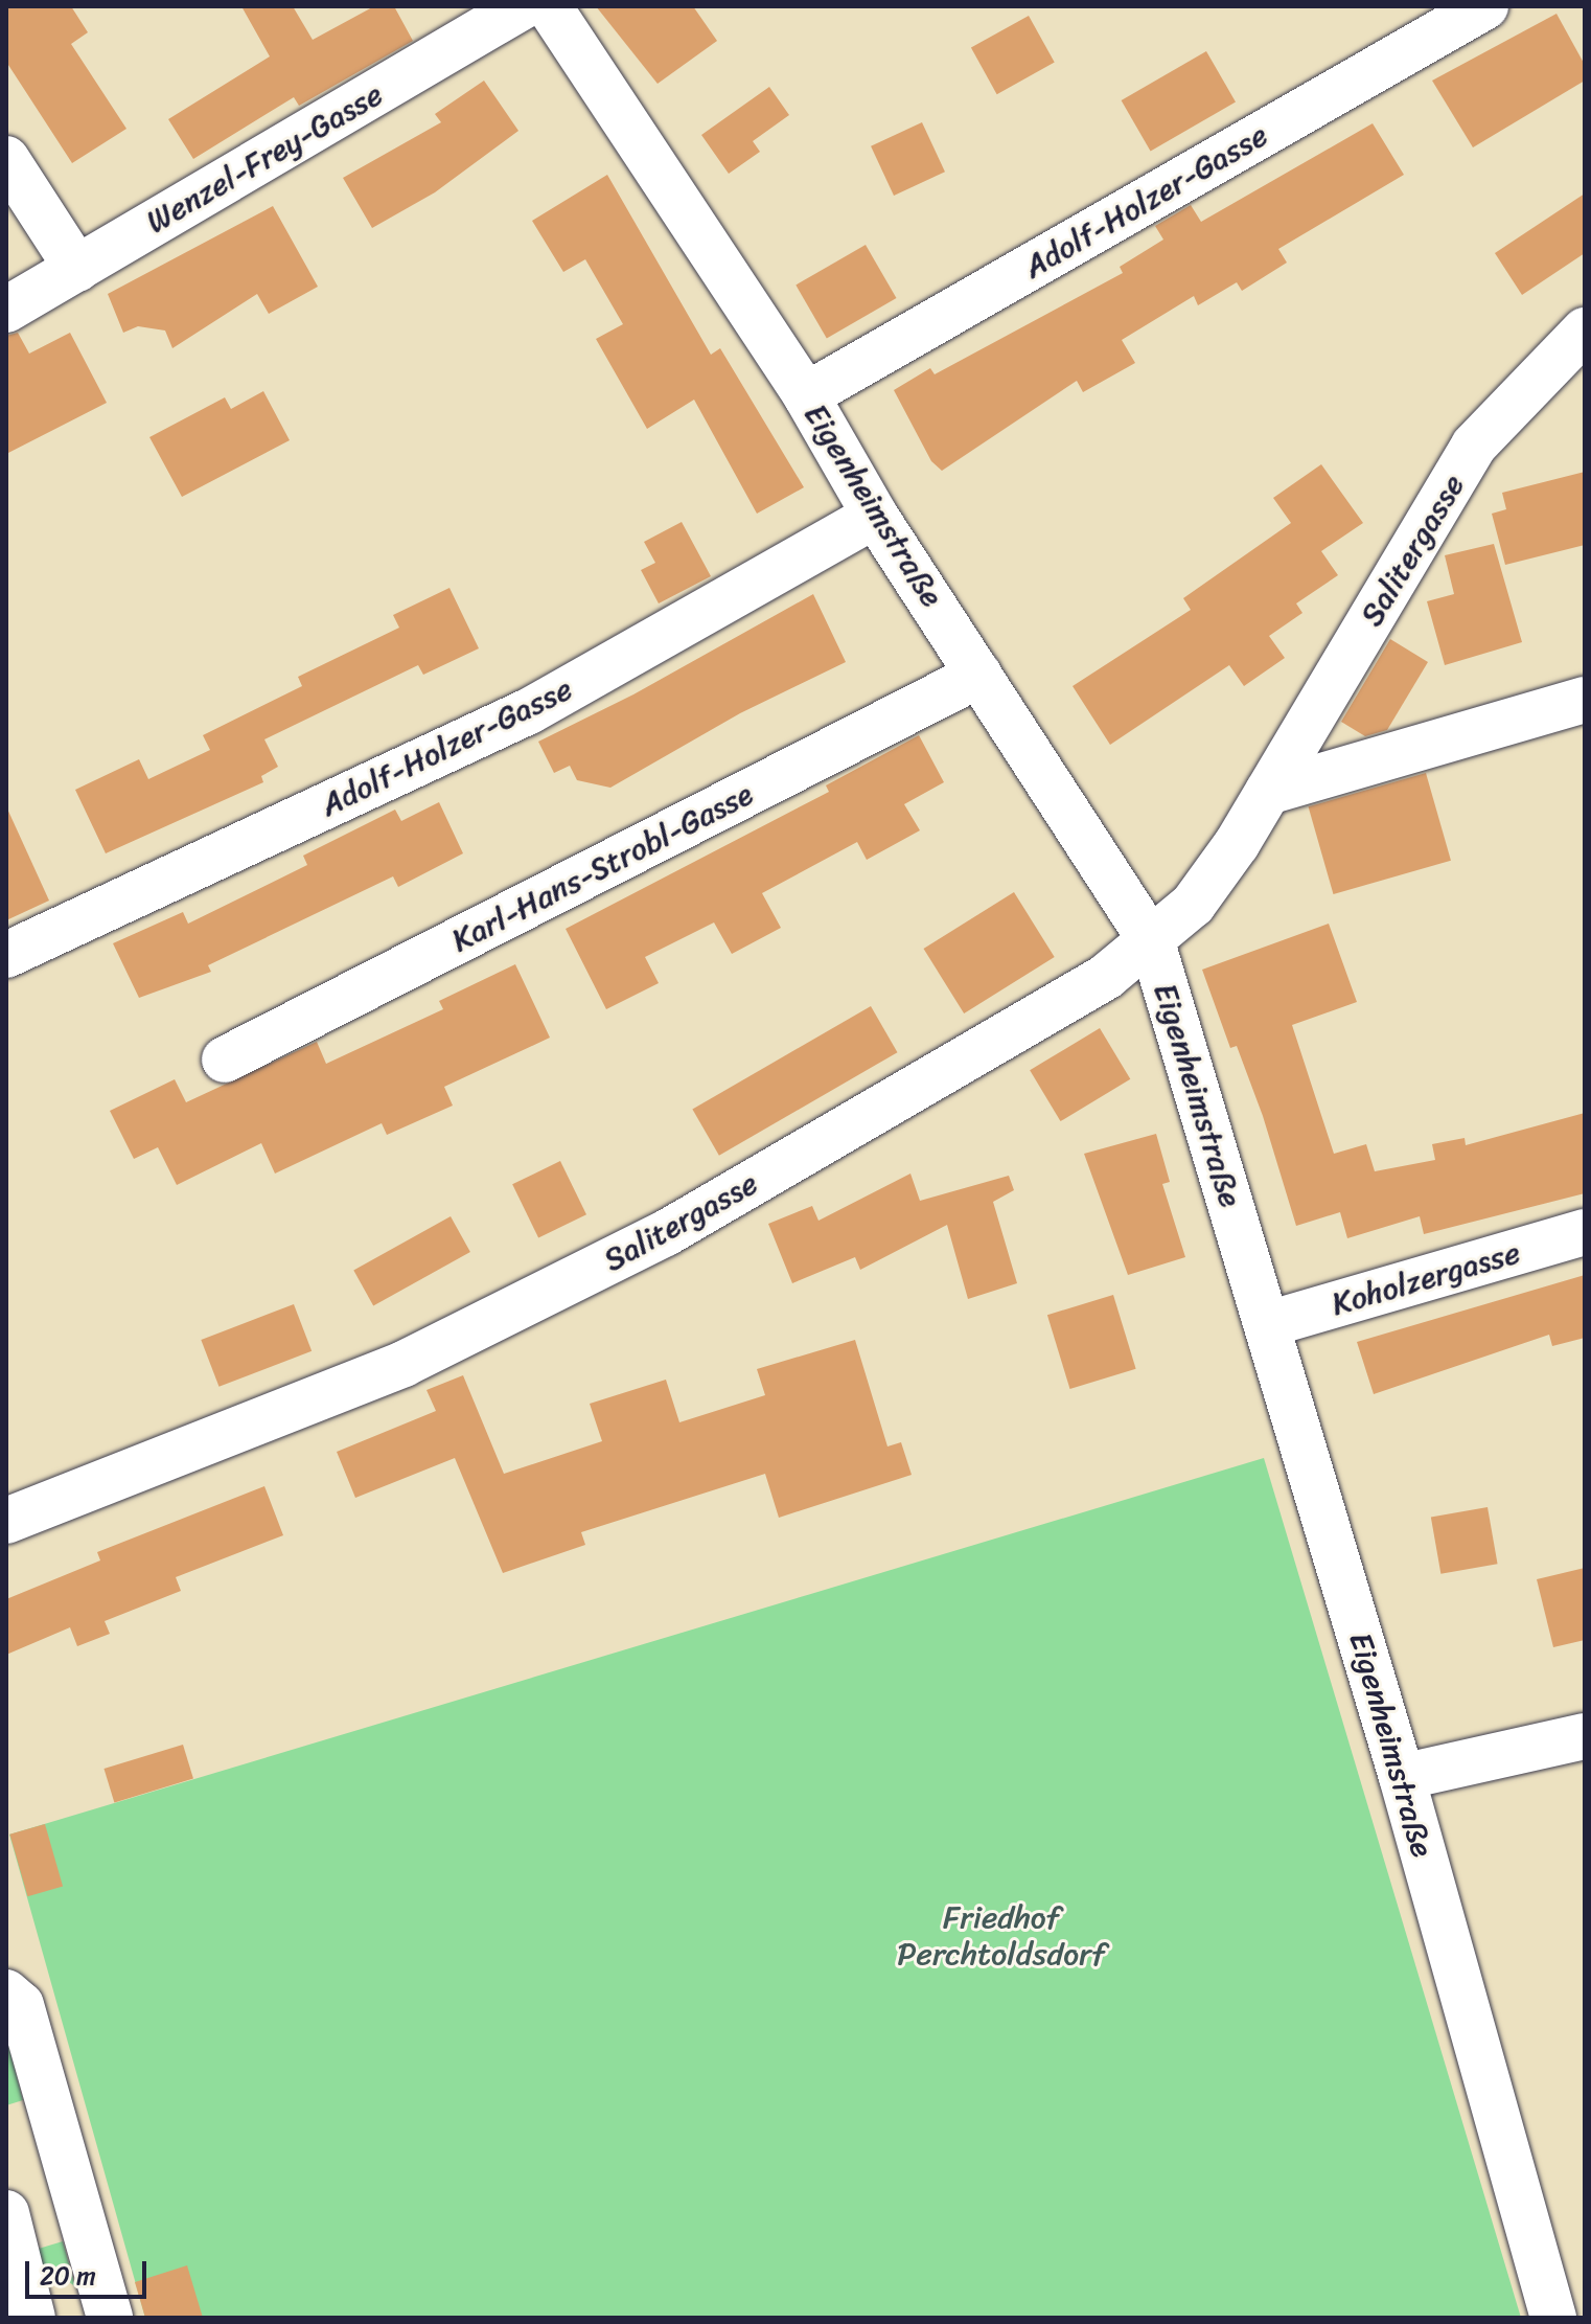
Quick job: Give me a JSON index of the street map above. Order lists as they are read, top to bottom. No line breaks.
{"streets":{"street":["Wenzel-Frey-Gasse","Adolf-Holzer-Gasse","Eigenheimstraße","Salitergasse","Karl-Hans-Strobl-Gasse","Koholzergasse"]},"crossings":[["Adolf-Holzer-Gasse","Eigenheimstraße"],["Eigenheimstraße","Salitergasse"],["Eigenheimstraße","Karl-Hans-Strobl-Gasse"],["Eigenheimstraße","Koholzergasse"]],"parks":["Friedhof Perchtoldsdorf"],"scale_bar":"20 m"}
